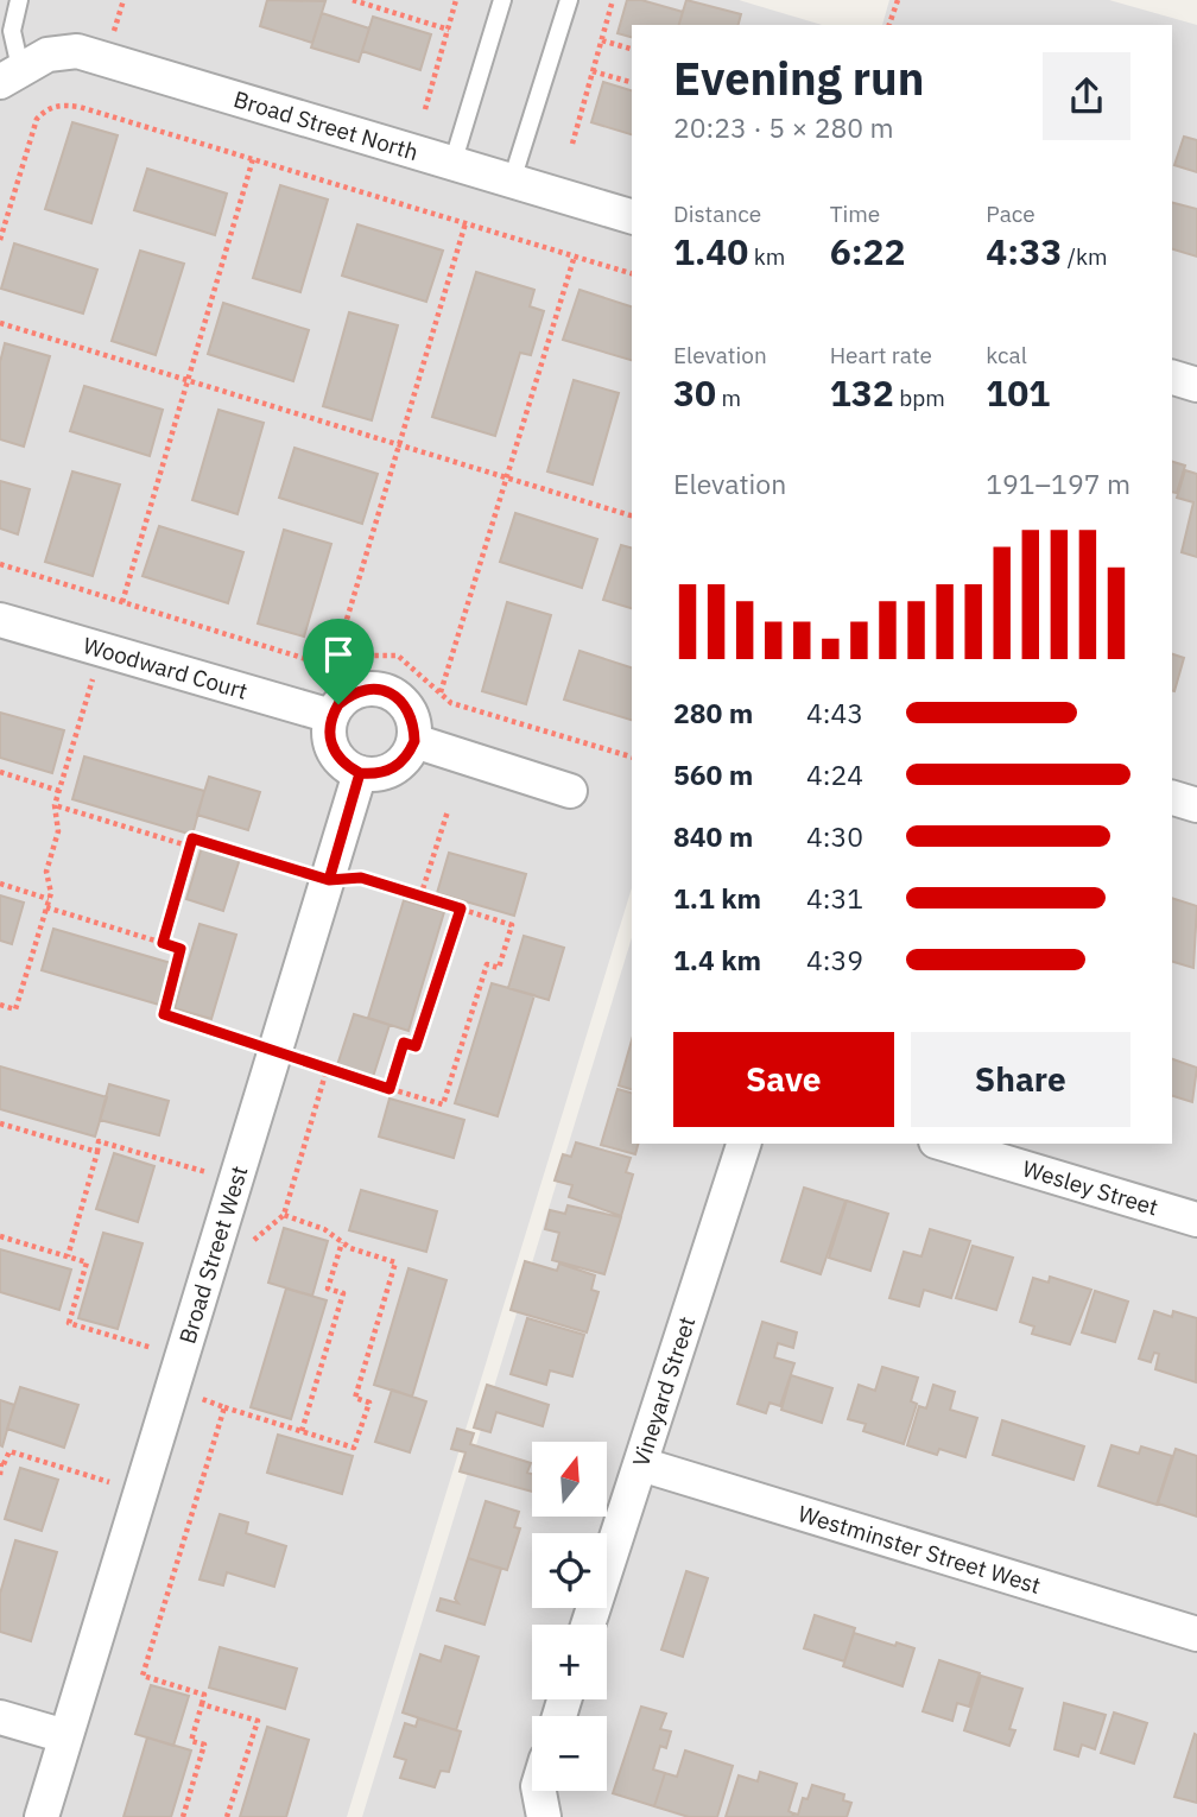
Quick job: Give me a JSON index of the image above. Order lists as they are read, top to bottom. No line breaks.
{"streets":{"street":["Broad Street North","Woodward Court","Wesley Street","Broad Street West","Vineyard Street","Westminster Street West"]},"crossings":[["Woodward Court","Broad Street West"],["Vineyard Street","Westminster Street West"]],"north":"top","page":{"heading":["Evening run","20:23 · 5 × 280 m"],"stats":[["Distance","1.40 km"],["Time","6:22"],["Pace","4:33 /km"],["Elevation","30 m"],["Heart rate","132 bpm"],["kcal","101"]],"chart":["Elevation","191–197 m"],"list":[{"name":"280 m","note":"4:43"},{"name":"560 m","note":"4:24"},{"name":"840 m","note":"4:30"},{"name":"1.1 km","note":"4:31"},{"name":"1.4 km","note":"4:39"}],"buttons":["Save","Share"],"map_buttons":["+","−"]}}
